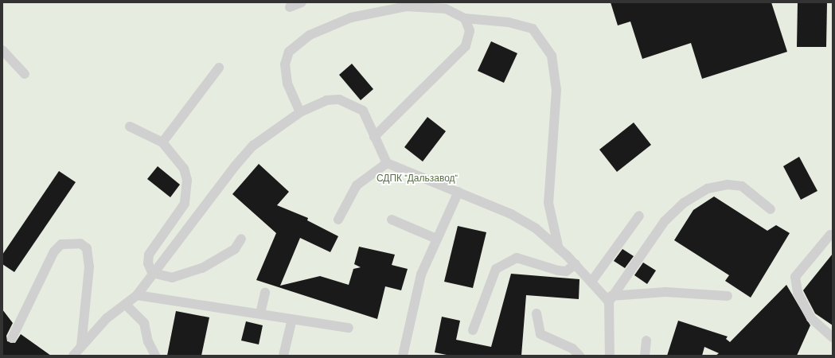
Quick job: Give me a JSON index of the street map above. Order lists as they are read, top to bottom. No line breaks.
{"parks":["СДПК \"Дальзавод\""]}
